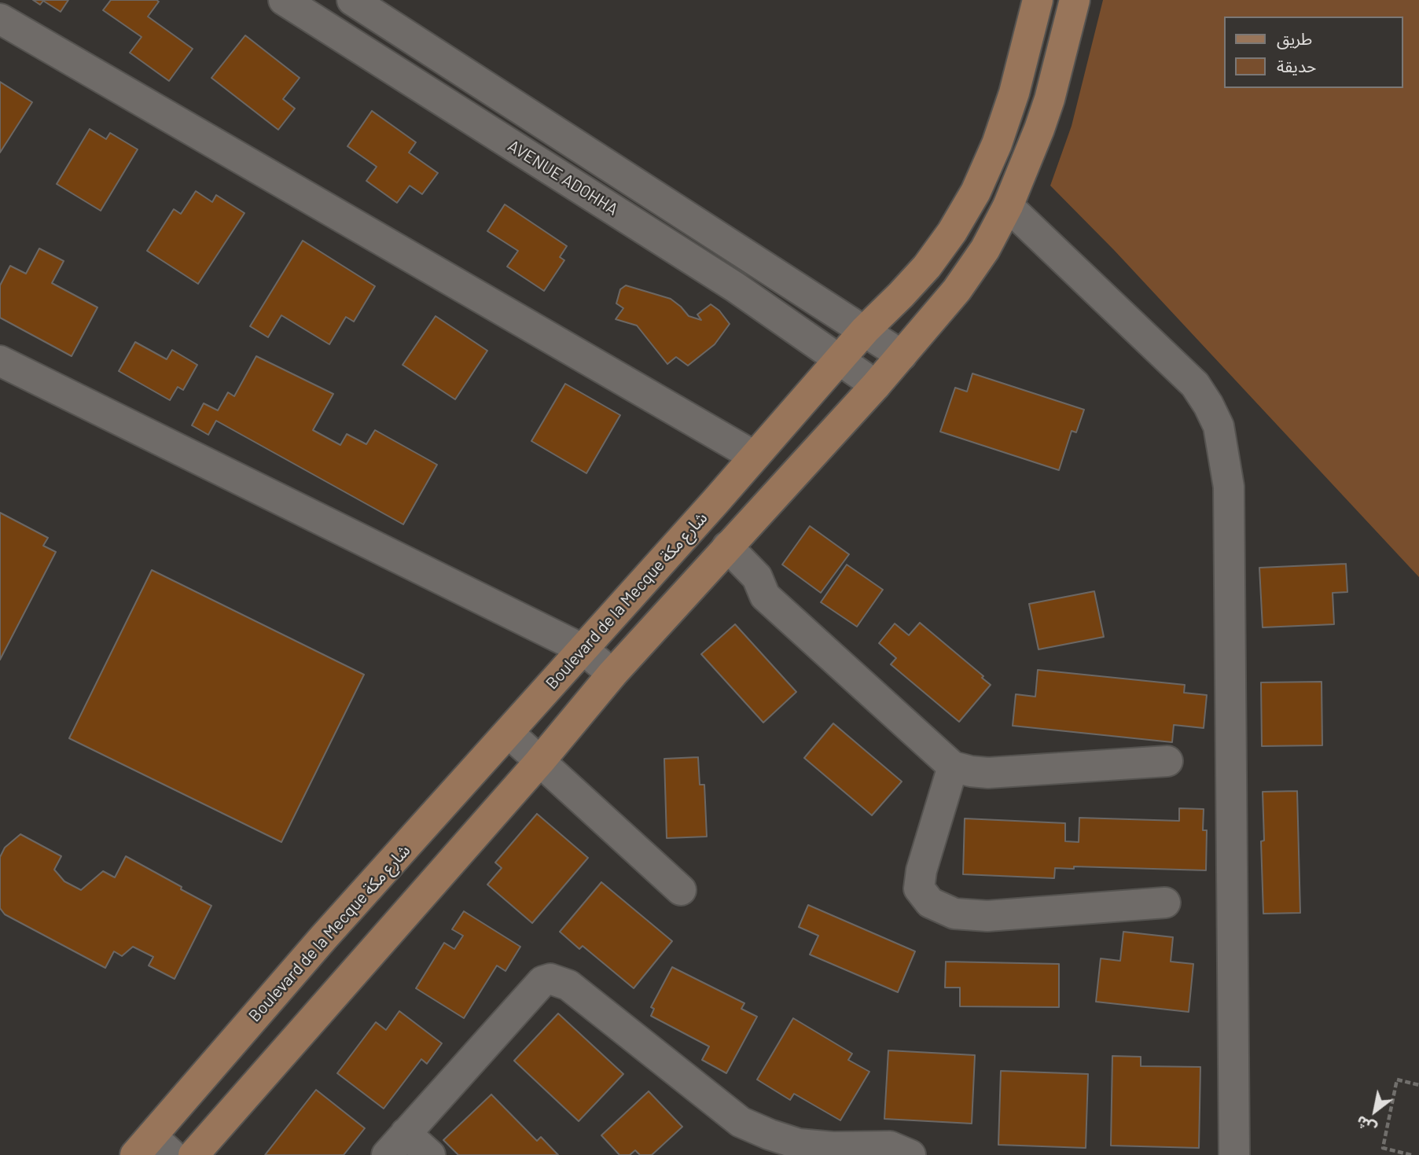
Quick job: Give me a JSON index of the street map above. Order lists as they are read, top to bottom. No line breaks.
{"streets":{"main road":["Boulevard de la Mecque شارع مكة"],"street":["AVENUE ADOHHA"]},"crossings":[["AVENUE ADOHHA","Boulevard de la Mecque شارع مكة"]],"legend":["طريق","حديقة"],"north":"bottom left"}
